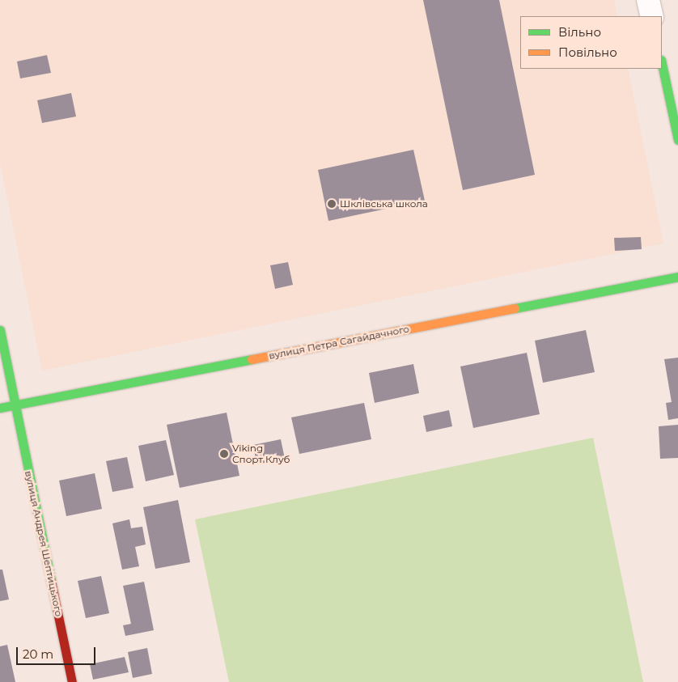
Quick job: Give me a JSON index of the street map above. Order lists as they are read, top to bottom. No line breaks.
{"streets":{"street":["вулиця Петра Сагайдачного","вулиця Андрея Шептицького"]},"crossings":[["вулиця Петра Сагайдачного","вулиця Андрея Шептицького"]],"places":["Шклівська школа","Viking Спорт Клуб"],"legend":["Вільно","Повільно"],"scale_bar":"20 m"}
